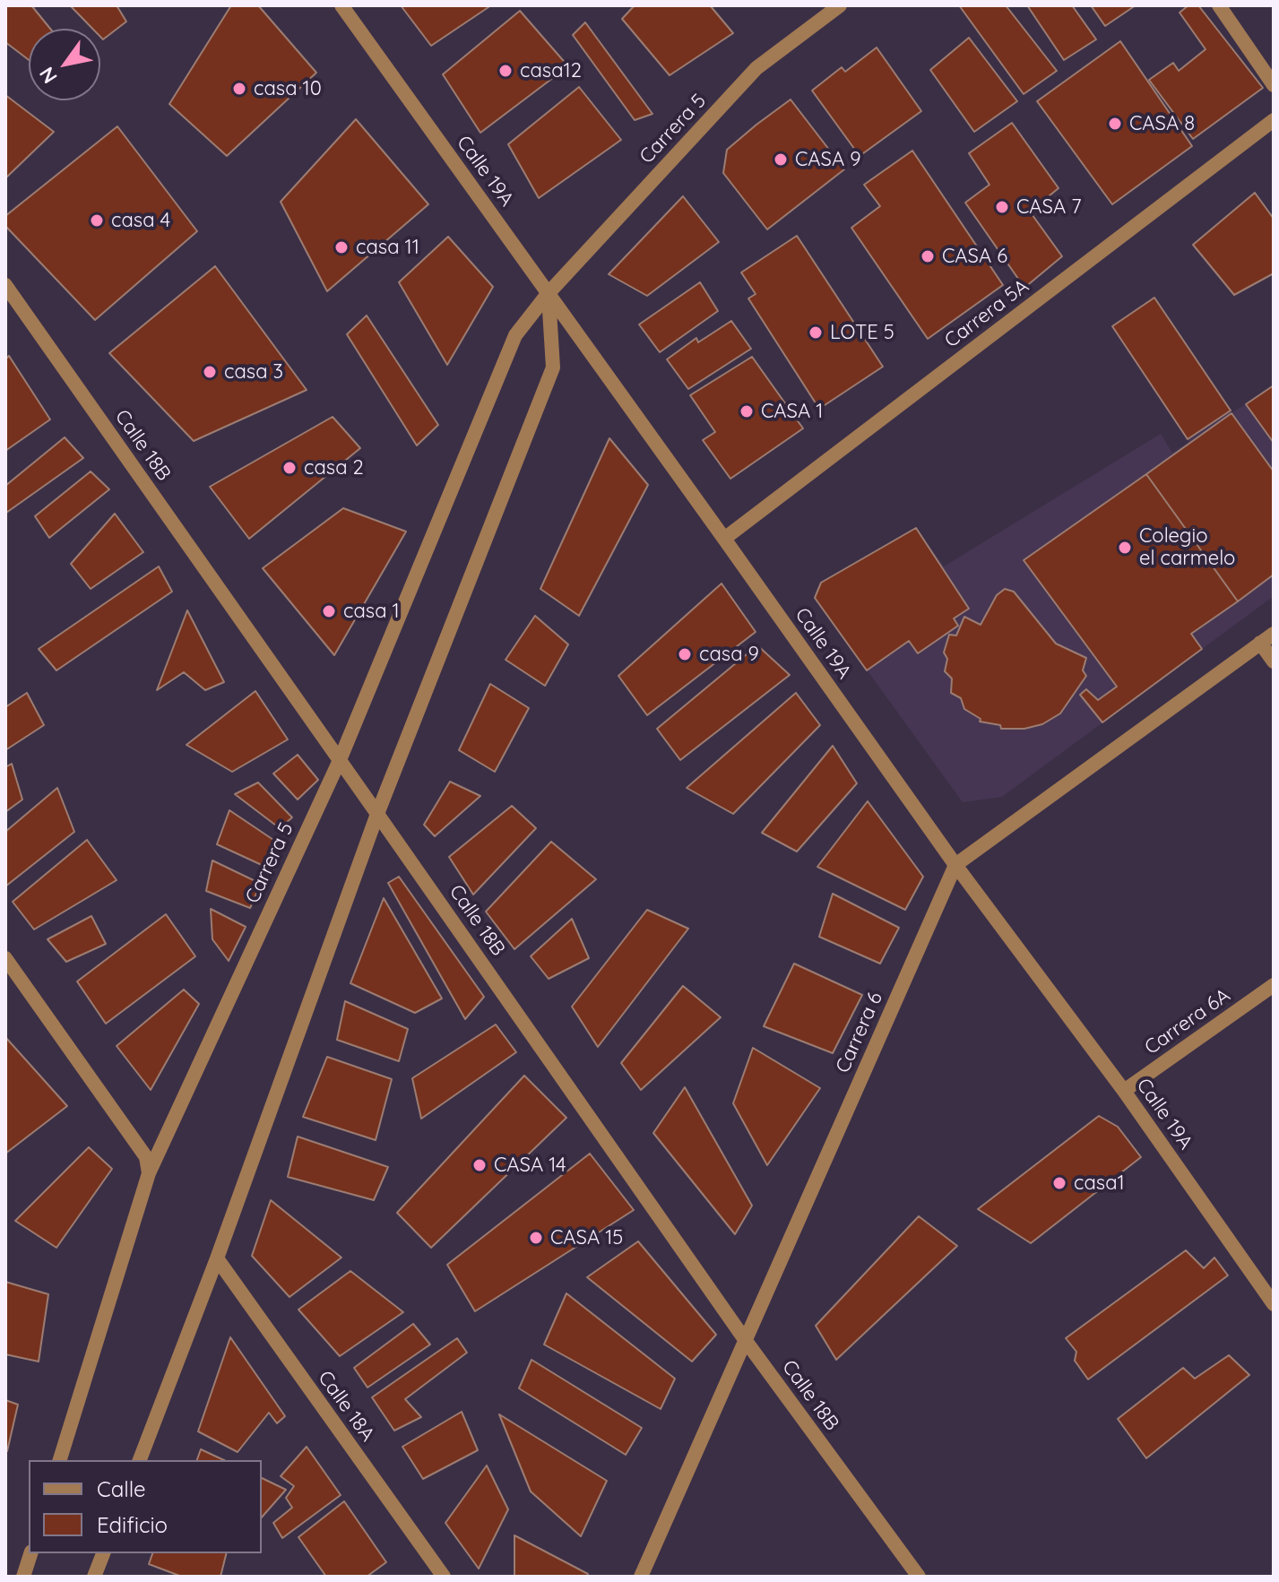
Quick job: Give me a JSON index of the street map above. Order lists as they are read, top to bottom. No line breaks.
{"streets":{"street":["Carrera 5","Calle 19A","Carrera 5A","Calle 18B","Carrera 6A","Carrera 6","Calle 18A"]},"crossings":[["Carrera 5","Calle 19A"],["Carrera 5","Calle 18B"],["Calle 19A","Carrera 5A"],["Calle 19A","Carrera 6A"],["Calle 19A","Carrera 6"],["Calle 18B","Carrera 6"]],"places":["casa12","casa 10","CASA 8","CASA 9","CASA 7","casa 4","casa 11","CASA 6","LOTE 5","casa 3","CASA 1","casa 2","Colegio el carmelo","casa 1","casa 9","CASA 14","casa1","CASA 15"],"legend":["Calle","Edificio"],"north":"bottom left"}
